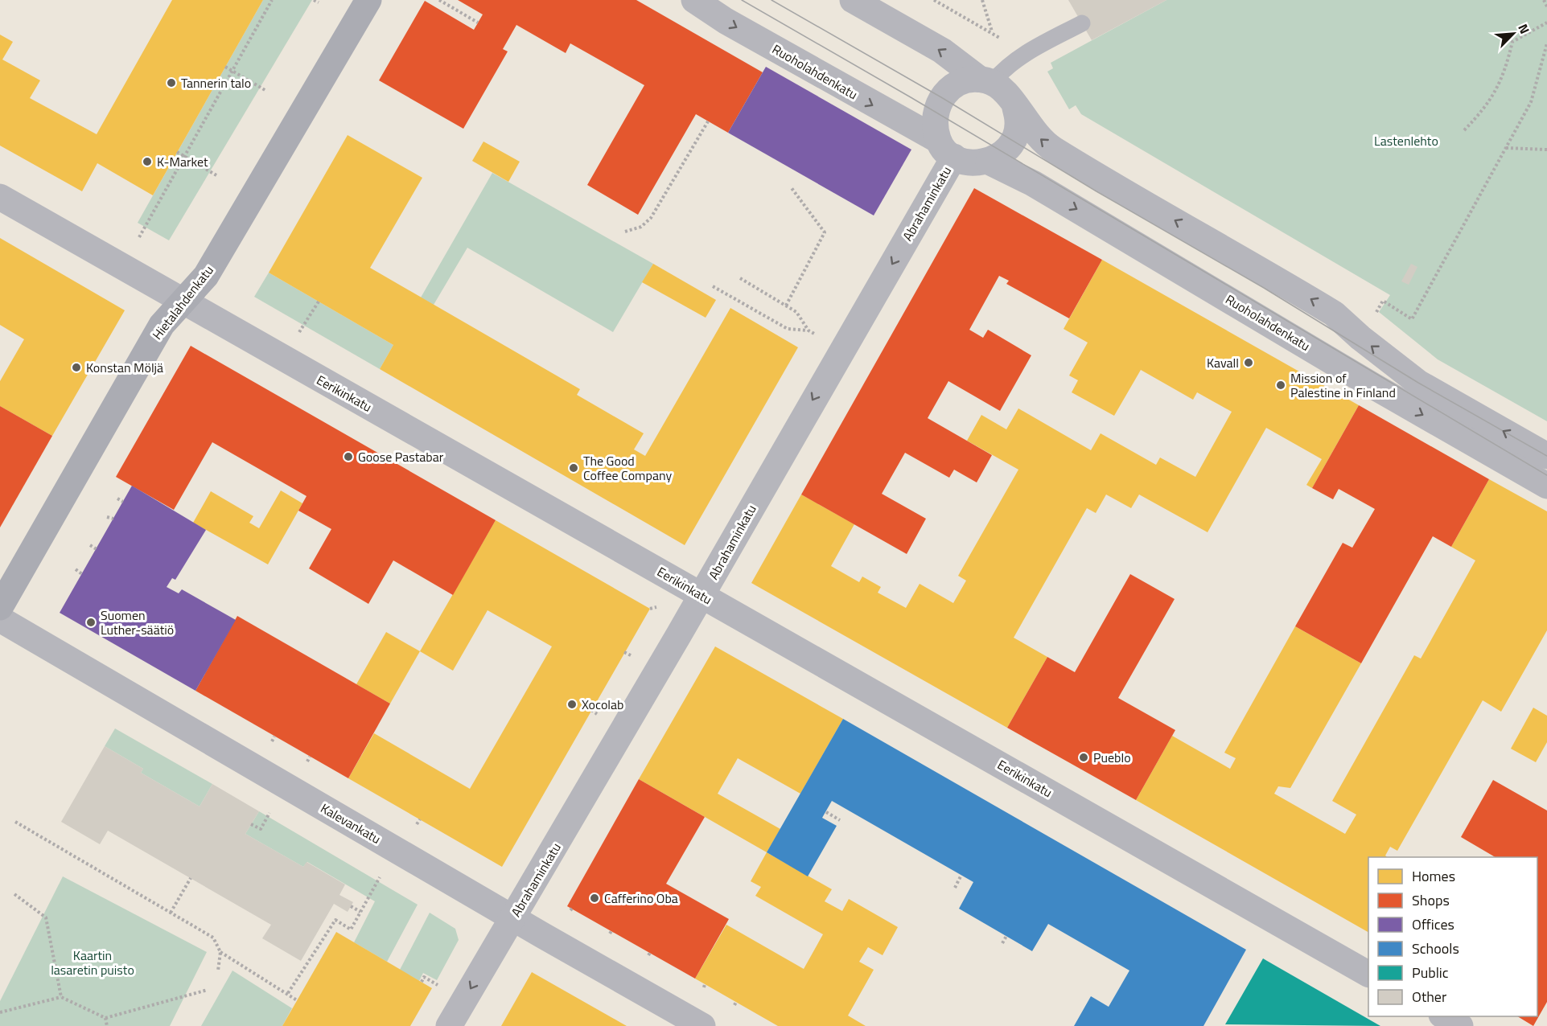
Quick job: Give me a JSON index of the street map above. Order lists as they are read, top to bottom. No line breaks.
{"streets":{"main road":["Hietalahdenkatu"],"street":["Ruoholahdenkatu","Abrahaminkatu","Eerikinkatu","Kalevankatu"]},"crossings":[["Ruoholahdenkatu","Abrahaminkatu"],["Abrahaminkatu","Eerikinkatu"],["Abrahaminkatu","Kalevankatu"],["Hietalahdenkatu","Eerikinkatu"]],"one_way":["Abrahaminkatu"],"parks":["Lastenlehto","Kaartin lasaretin puisto"],"places":["Tannerin talo","K-Market","Kavall","Konstan Möljä","Mission of Palestine in Finland","Goose Pastabar","The Good Coffee Company","Suomen Luther-säätiö","Xocolab","Pueblo","Cafferino Oba"],"legend":["Homes","Shops","Offices","Schools","Public","Other"],"north":"top right"}
